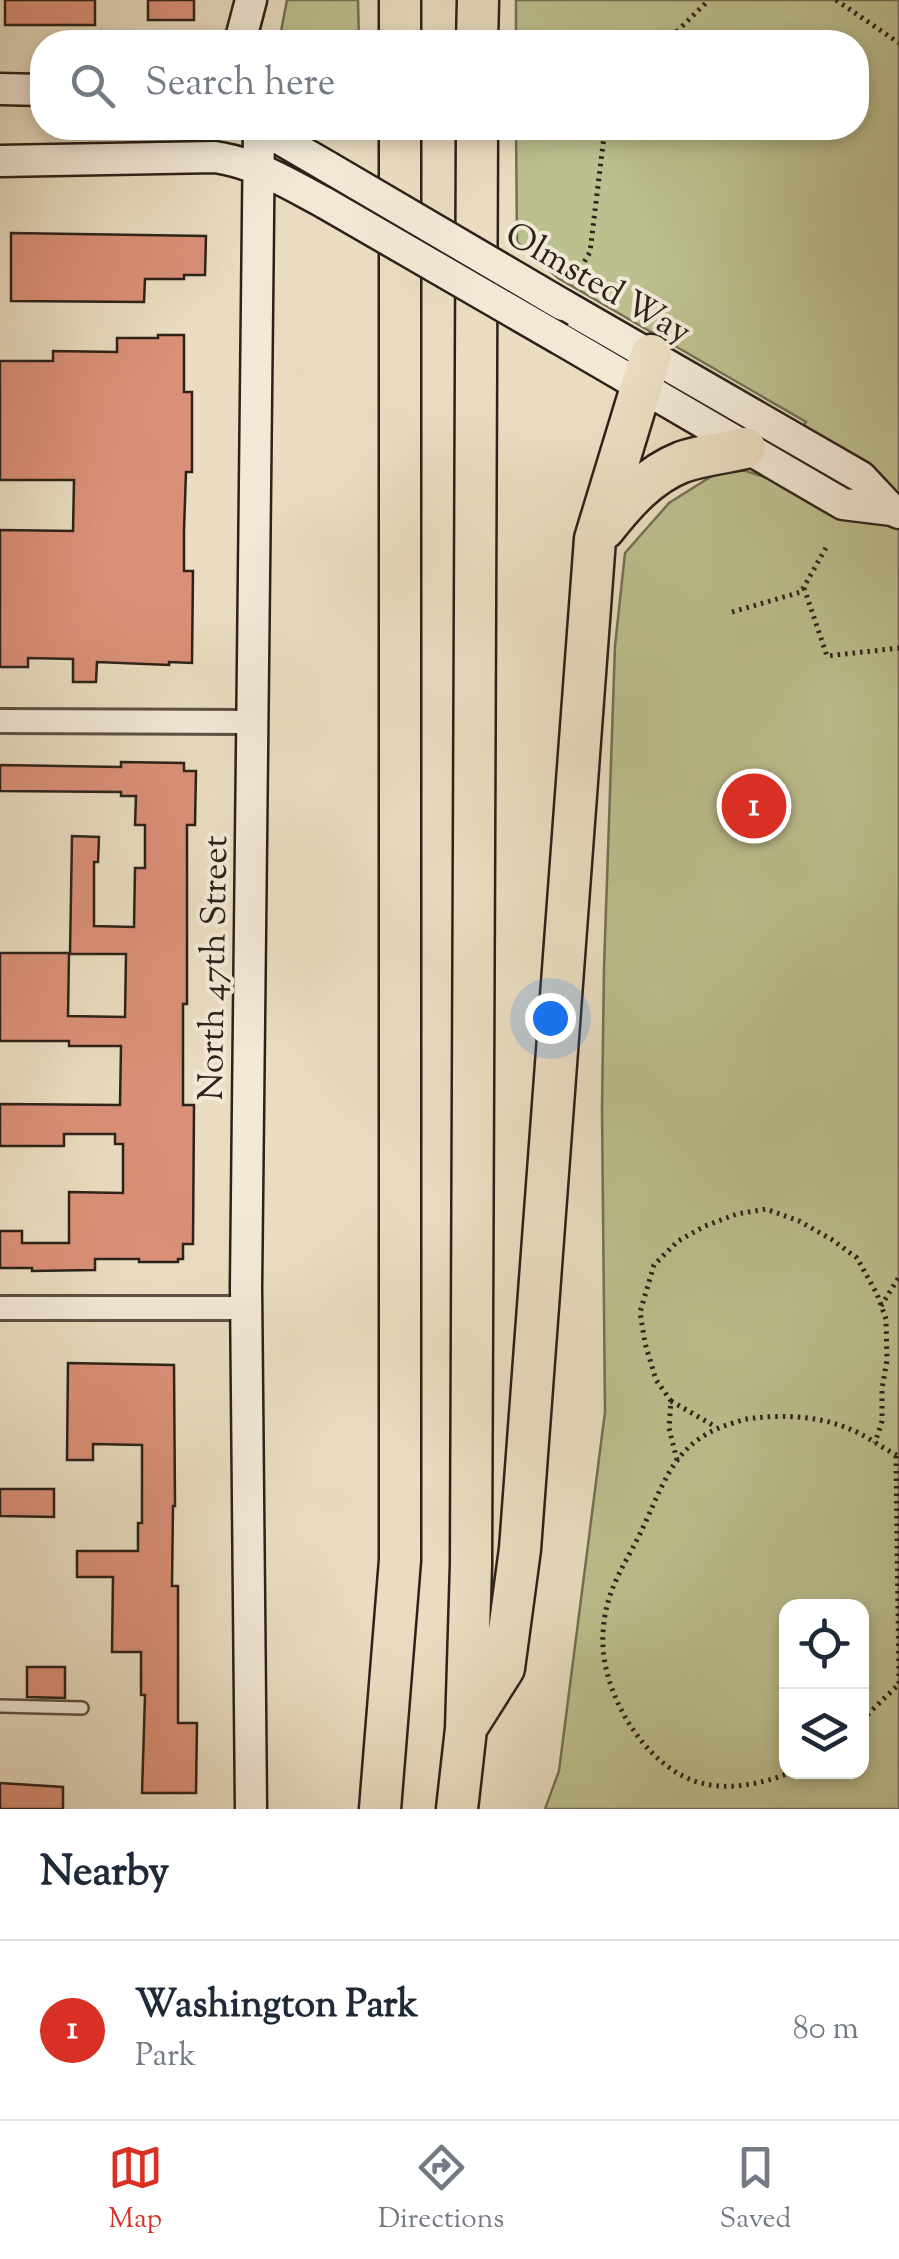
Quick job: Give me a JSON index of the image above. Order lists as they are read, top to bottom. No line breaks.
{"streets":{"street":["Olmsted Way","North 47th Street"]},"crossings":[["Olmsted Way","North 47th Street"]],"page":{"search":"Search here","pins":"1","heading":"Nearby","list":[{"mark":"1","name":"Washington Park","note":"Park","value":"80 m"}],"nav":["Map","Directions","Saved"]}}
